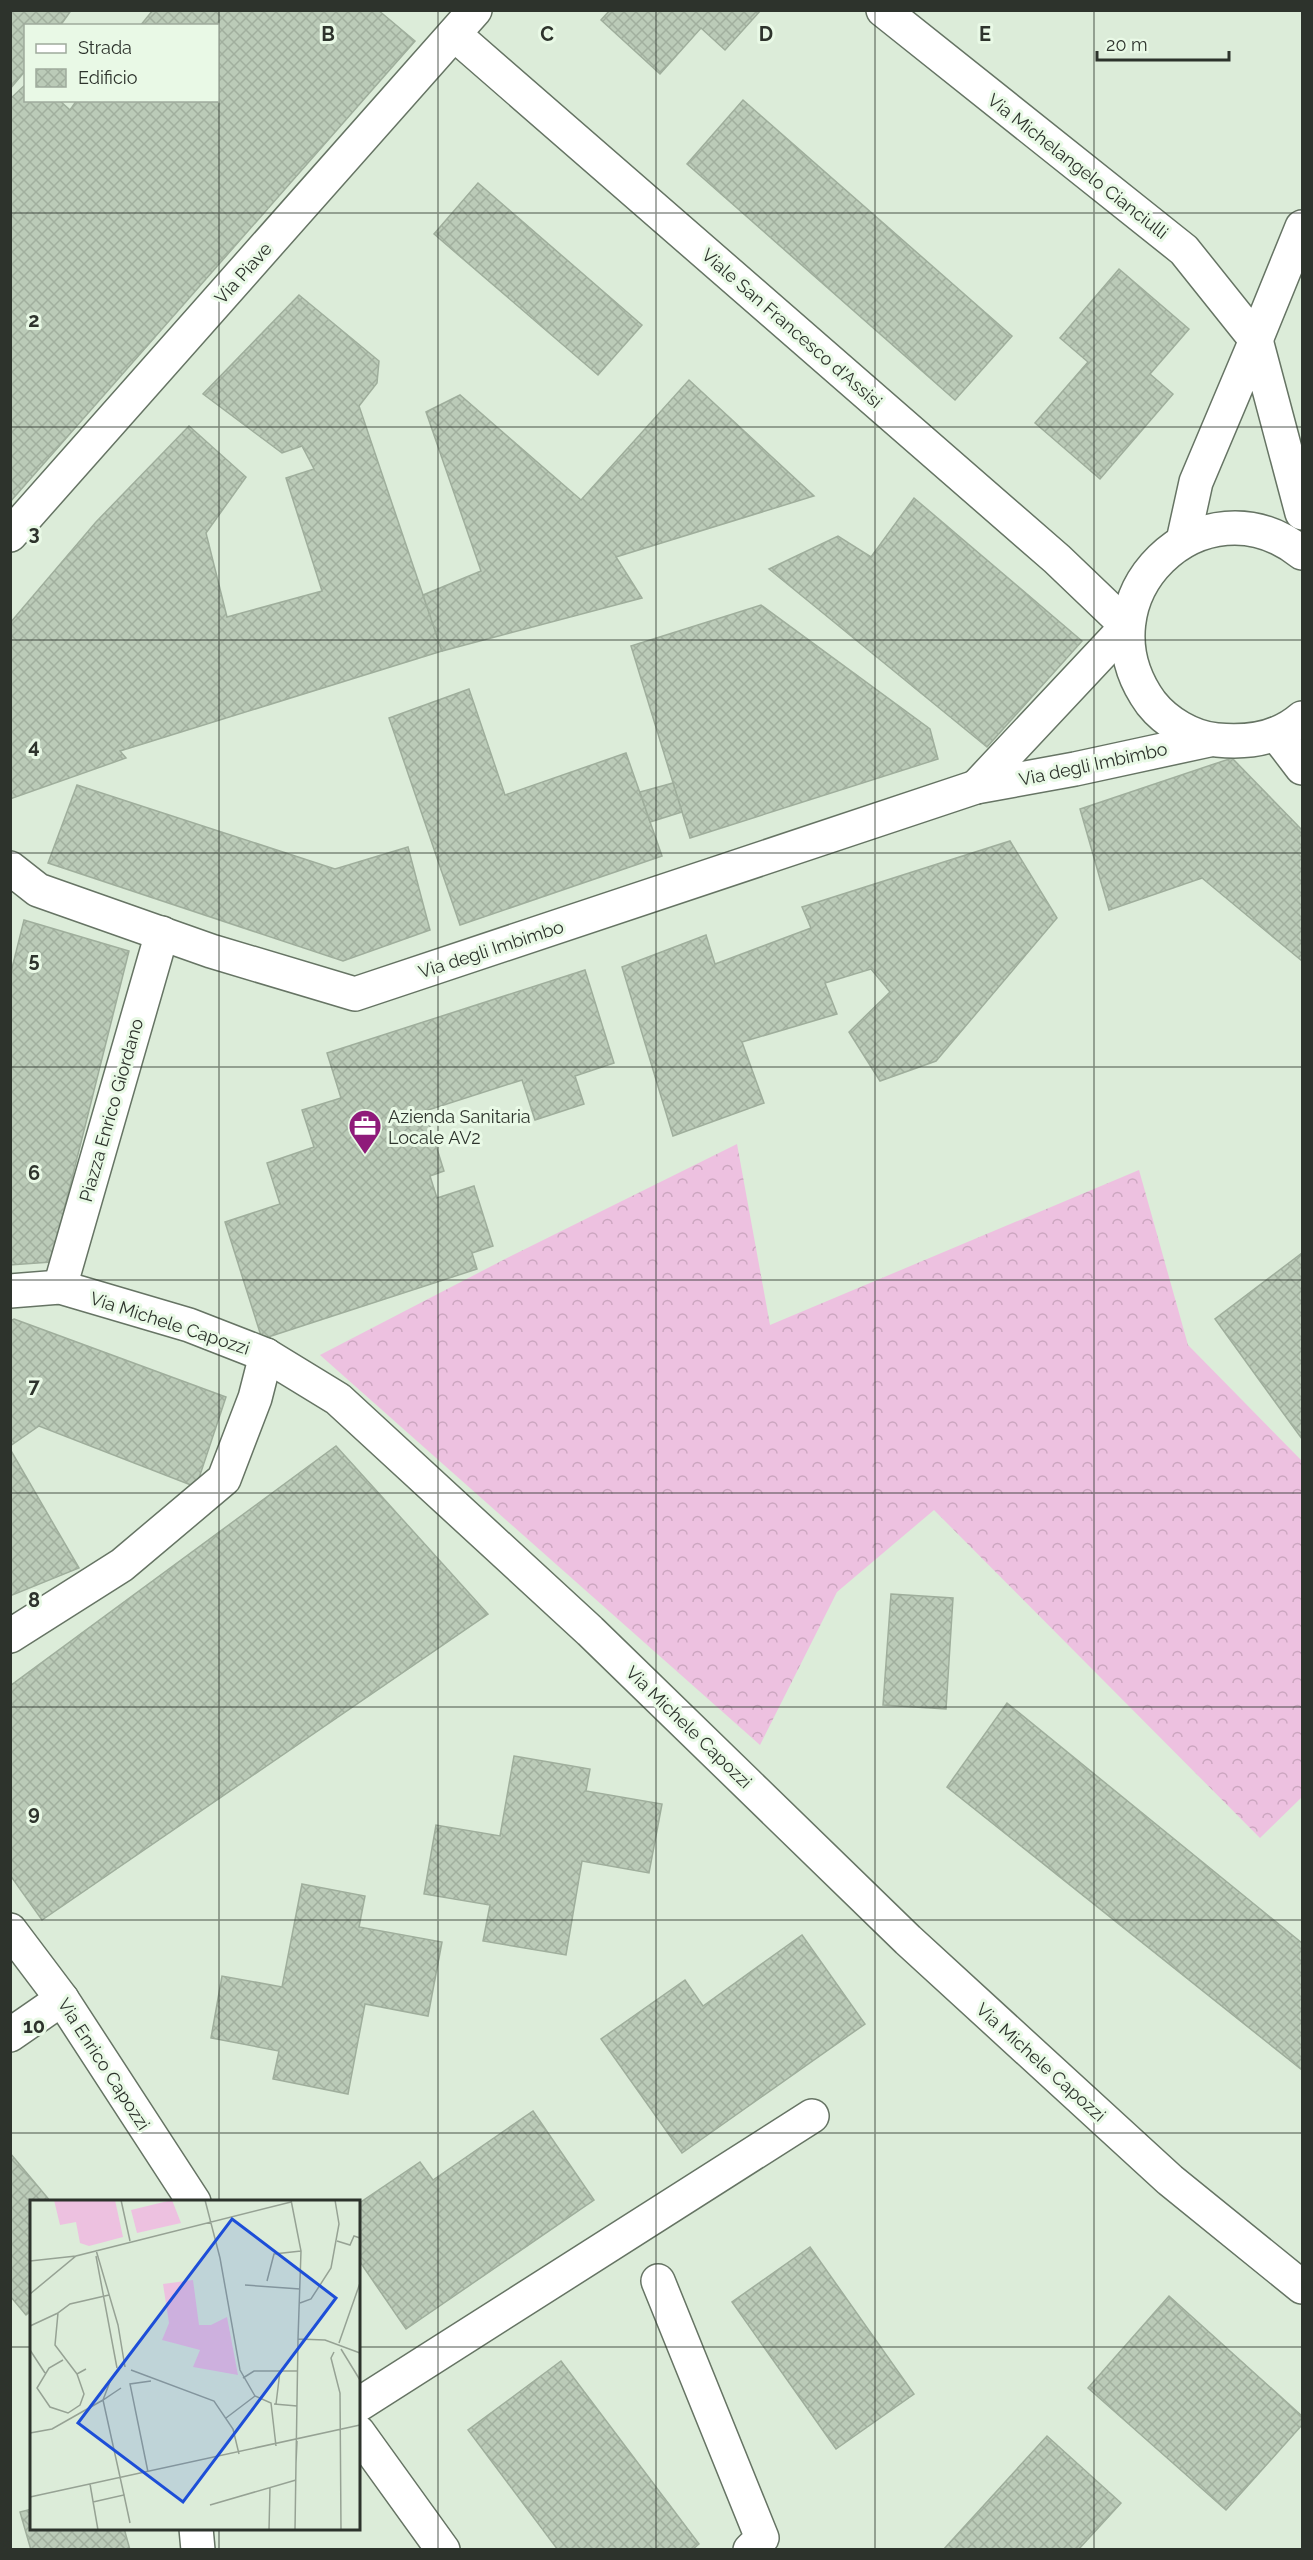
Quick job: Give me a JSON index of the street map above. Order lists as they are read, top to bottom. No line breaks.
{"streets":{"street":["Via Michelangelo Cianciulli","Via Piave","Viale San Francesco d'Assisi","Via degli Imbimbo","Piazza Enrico Giordano","Via Michele Capozzi","Via Enrico Capozzi"]},"crossings":[["Via Piave","Viale San Francesco d'Assisi"],["Viale San Francesco d'Assisi","Via degli Imbimbo"],["Via degli Imbimbo","Piazza Enrico Giordano"],["Piazza Enrico Giordano","Via Michele Capozzi"]],"places":{"office":["Azienda Sanitaria Locale AV2"]},"legend":["Strada","Edificio"],"scale_bar":"20 m","grid":{"columns":["B","C","D","E"],"rows":["2","3","4","5","6","7","8","9","10"]}}
